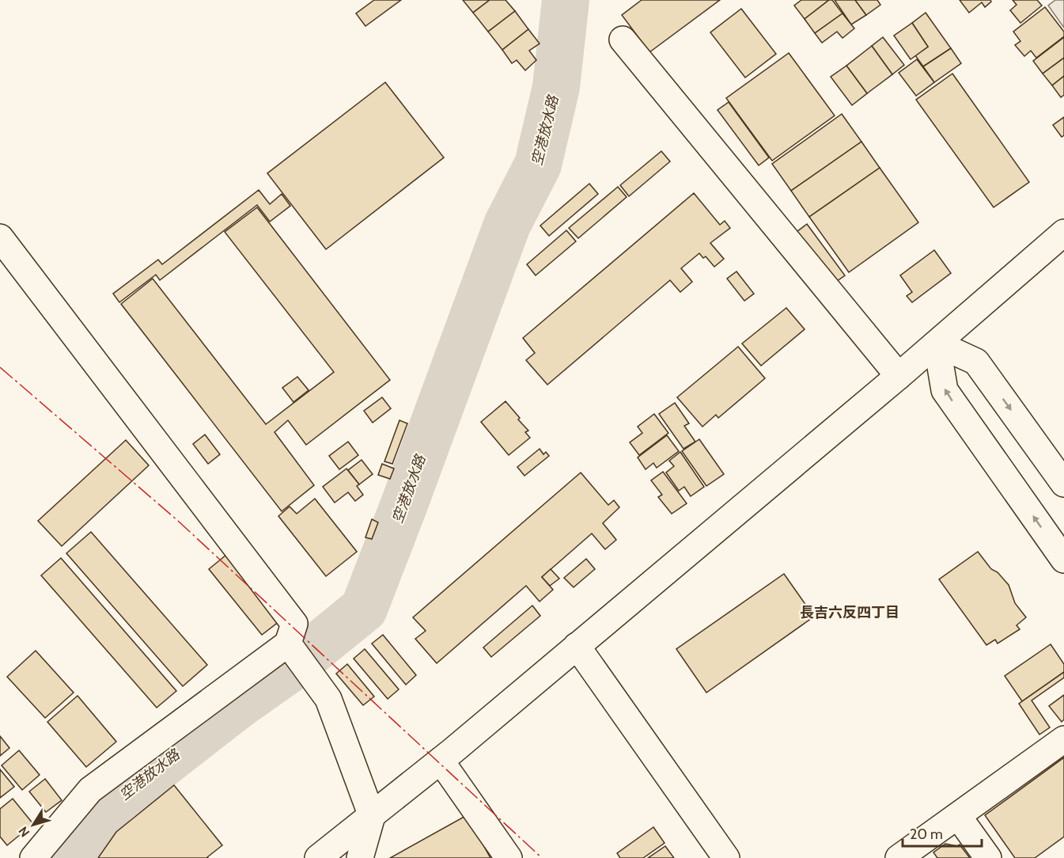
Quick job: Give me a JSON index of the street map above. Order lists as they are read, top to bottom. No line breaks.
{"districts":["長吉六反四丁目"],"water":["空港放水路"],"scale_bar":"20 m","north":"bottom left"}
